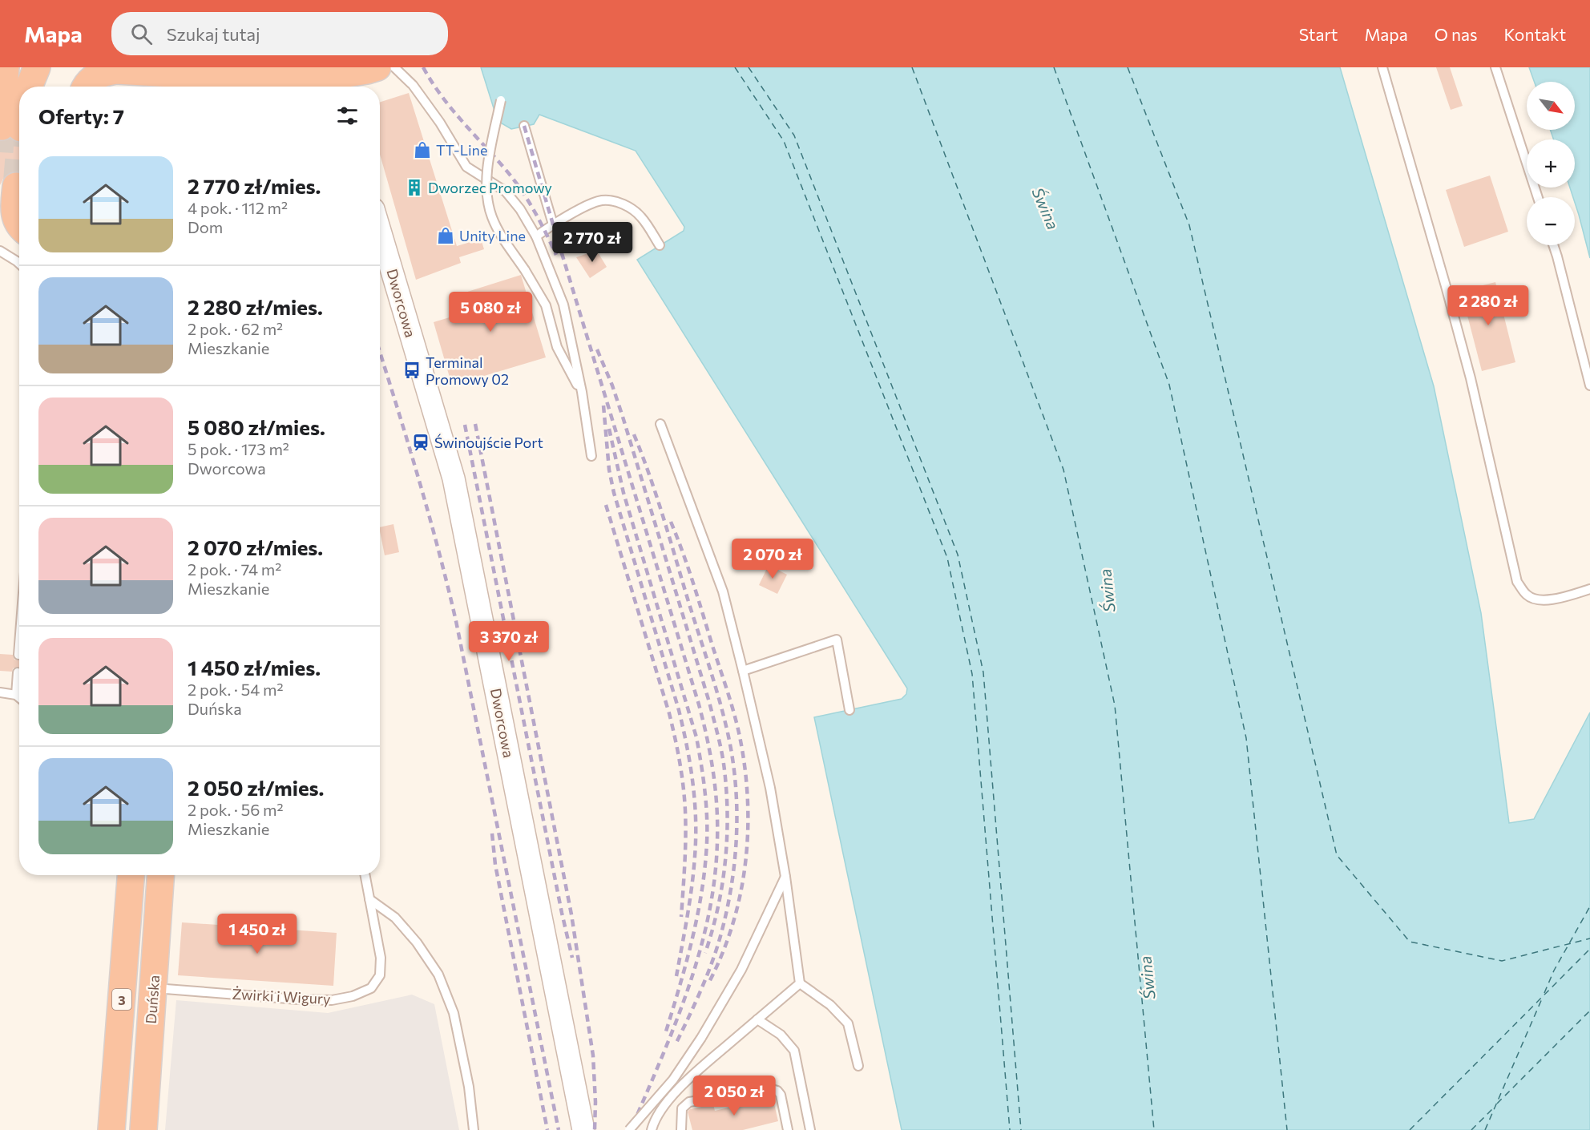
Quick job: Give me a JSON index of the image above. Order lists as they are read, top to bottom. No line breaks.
{"streets":{"highway":["3","Duńska"],"street":["Dworcowa"],"lane":["Żwirki i Wigury"]},"crossings":[["Żwirki i Wigury","Duńska"]],"water":["Świna"],"places":{"shop":["TT-Line","Unity Line"],"building":["Dworzec Promowy"],"bus stop":["Terminal Promowy 02"],"station":["Świnoujście Port"]},"north":"bottom right","page":{"header":"Mapa","search":"Szukaj tutaj","nav":["Start","Mapa","O nas","Kontakt"],"map_buttons":["+","−"],"heading":"Oferty: 7","list":[{"name":"2 770 zł/mies.","note":"4 pok. · 112 m² · Dom"},{"name":"2 280 zł/mies.","note":"2 pok. · 62 m² · Mieszkanie"},{"name":"5 080 zł/mies.","note":"5 pok. · 173 m² · Dworcowa"},{"name":"2 070 zł/mies.","note":"2 pok. · 74 m² · Mieszkanie"},{"name":"1 450 zł/mies.","note":"2 pok. · 54 m² · Duńska"},{"name":"2 050 zł/mies.","note":"2 pok. · 56 m² · Mieszkanie"}],"price":["2 770 zł","2 280 zł","5 080 zł","2 070 zł","3 370 zł","1 450 zł","2 050 zł"]}}
